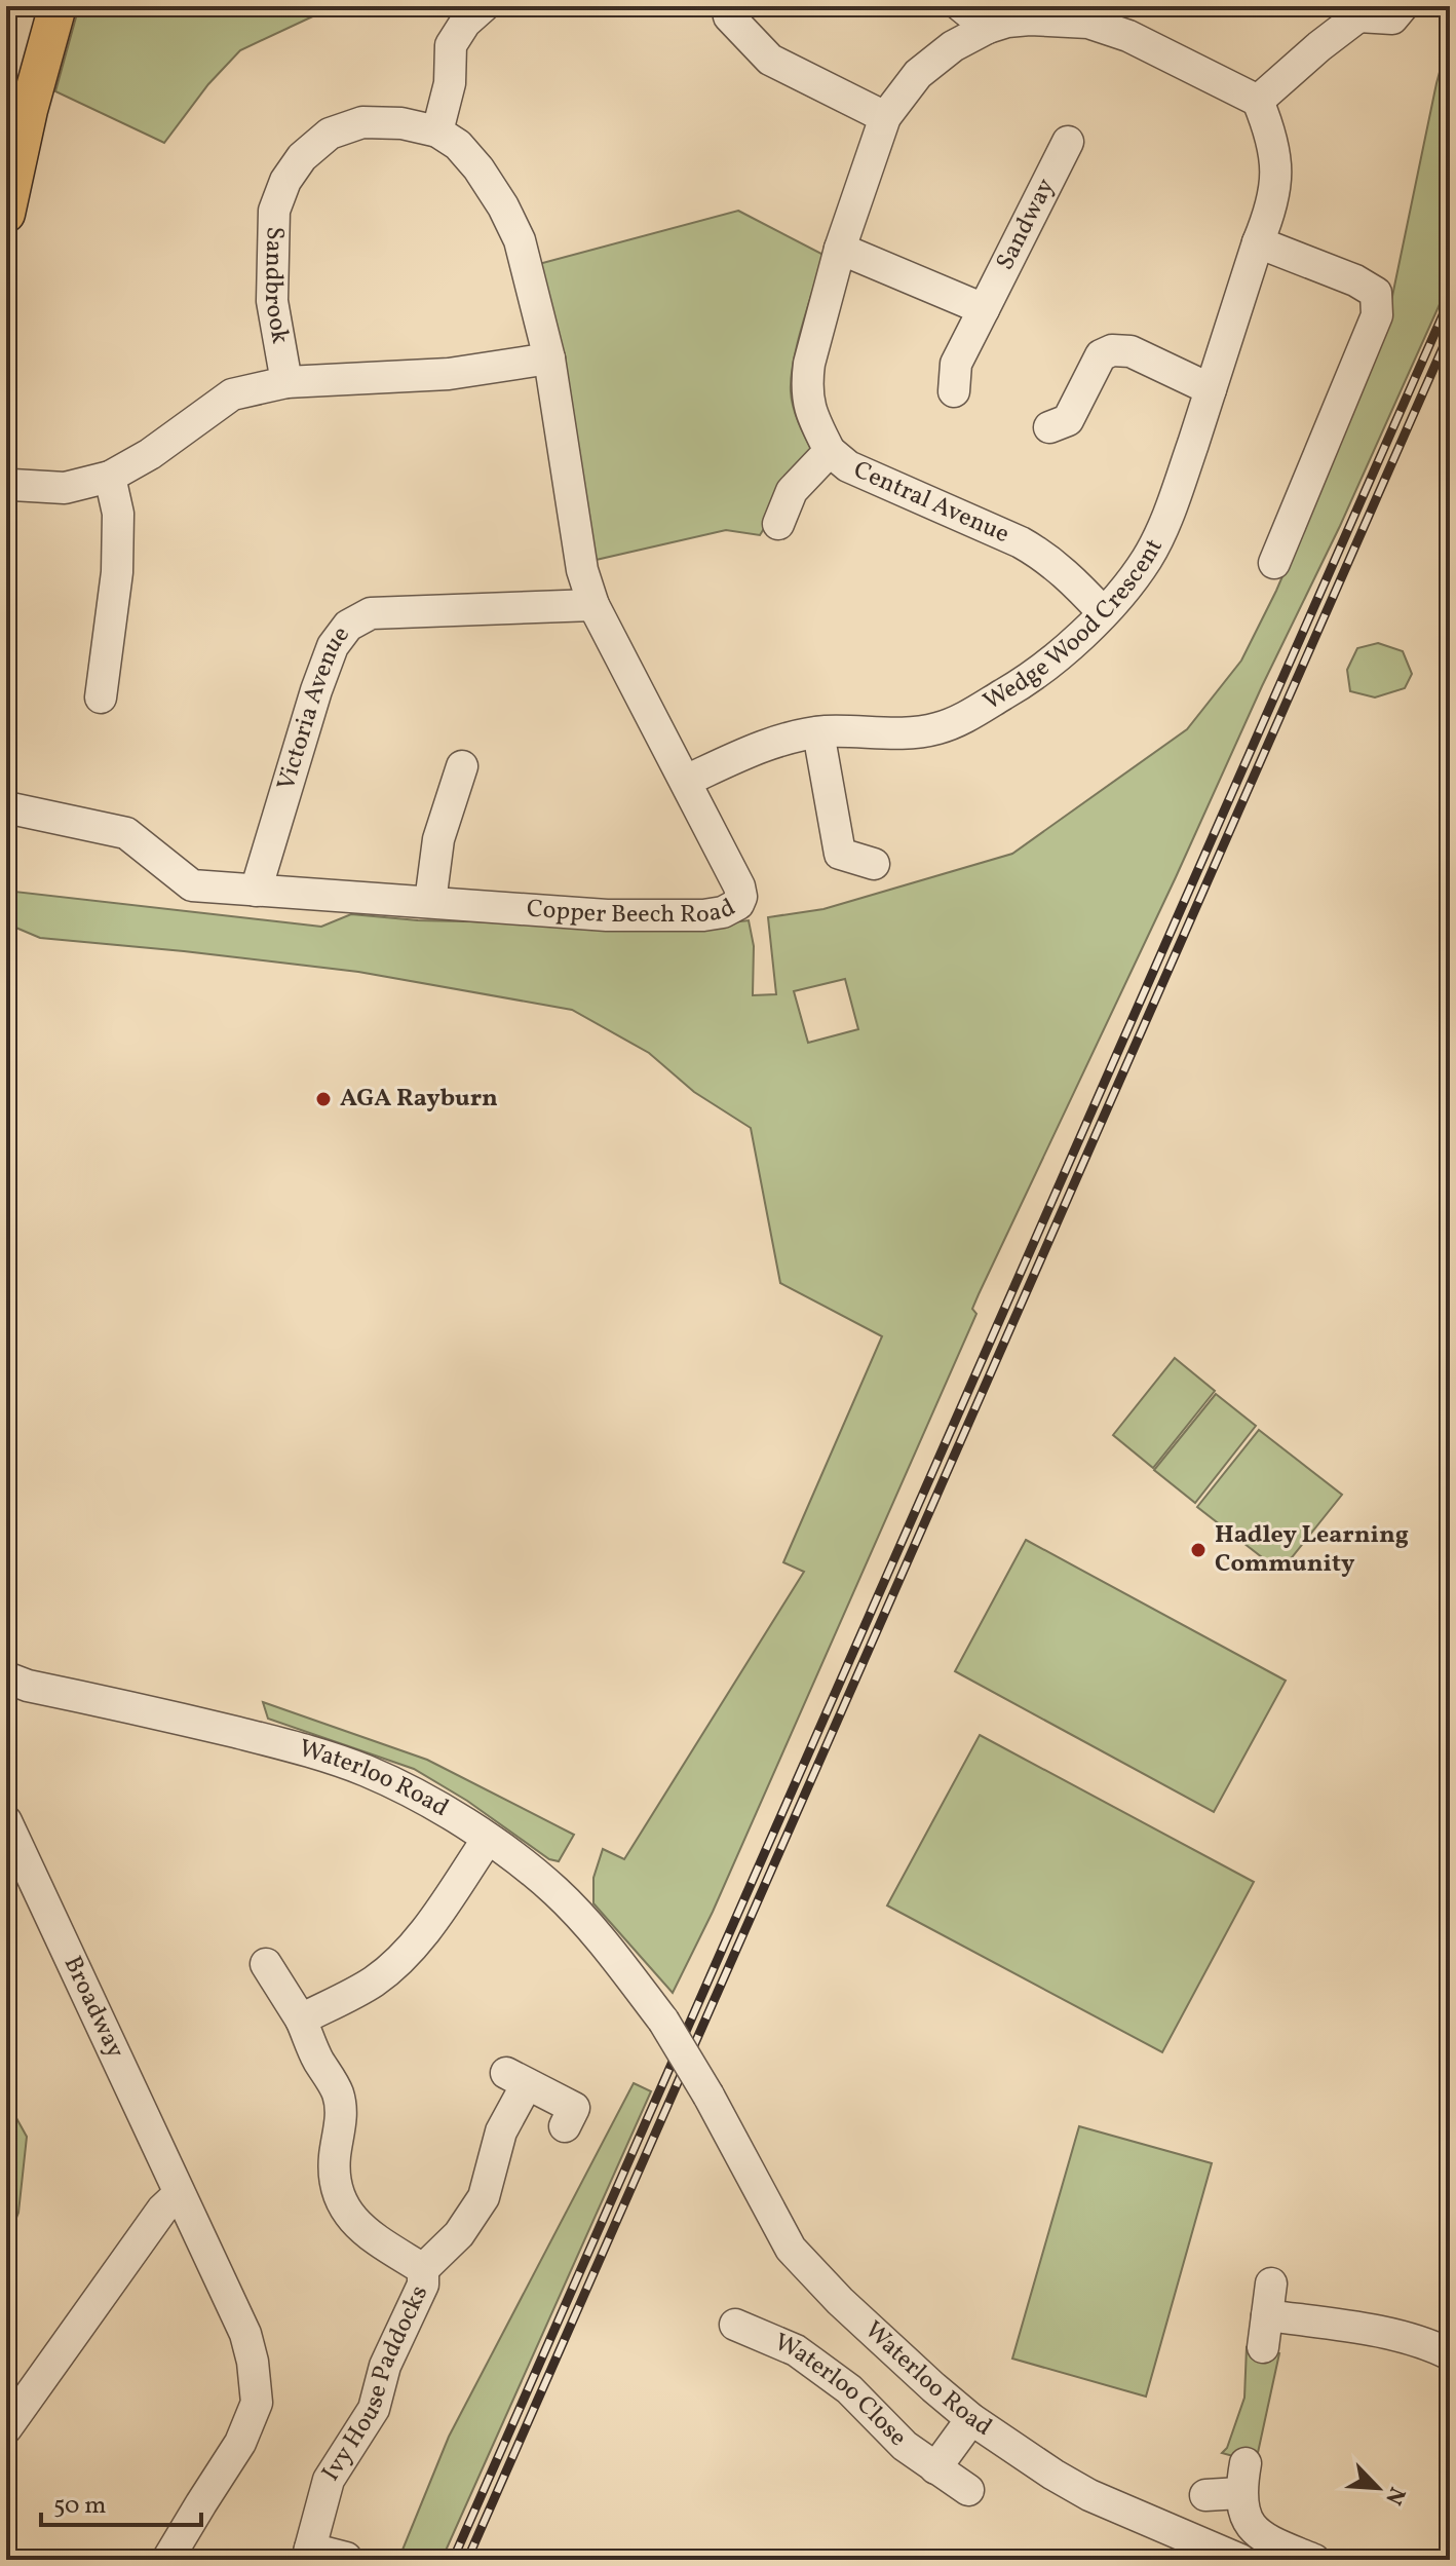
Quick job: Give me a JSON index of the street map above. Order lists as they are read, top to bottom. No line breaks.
{"streets":{"street":["Sandway","Sandbrook","Central Avenue","Wedge Wood Crescent","Victoria Avenue","Copper Beech Road","Waterloo Road","Broadway","Ivy House Paddocks","Waterloo Close"]},"crossings":[["Sandbrook","Victoria Avenue"],["Sandbrook","Copper Beech Road"],["Central Avenue","Wedge Wood Crescent"],["Wedge Wood Crescent","Copper Beech Road"],["Victoria Avenue","Copper Beech Road"]],"places":["AGA Rayburn","Hadley Learning Community"],"scale_bar":"50 m","north":"bottom right"}
